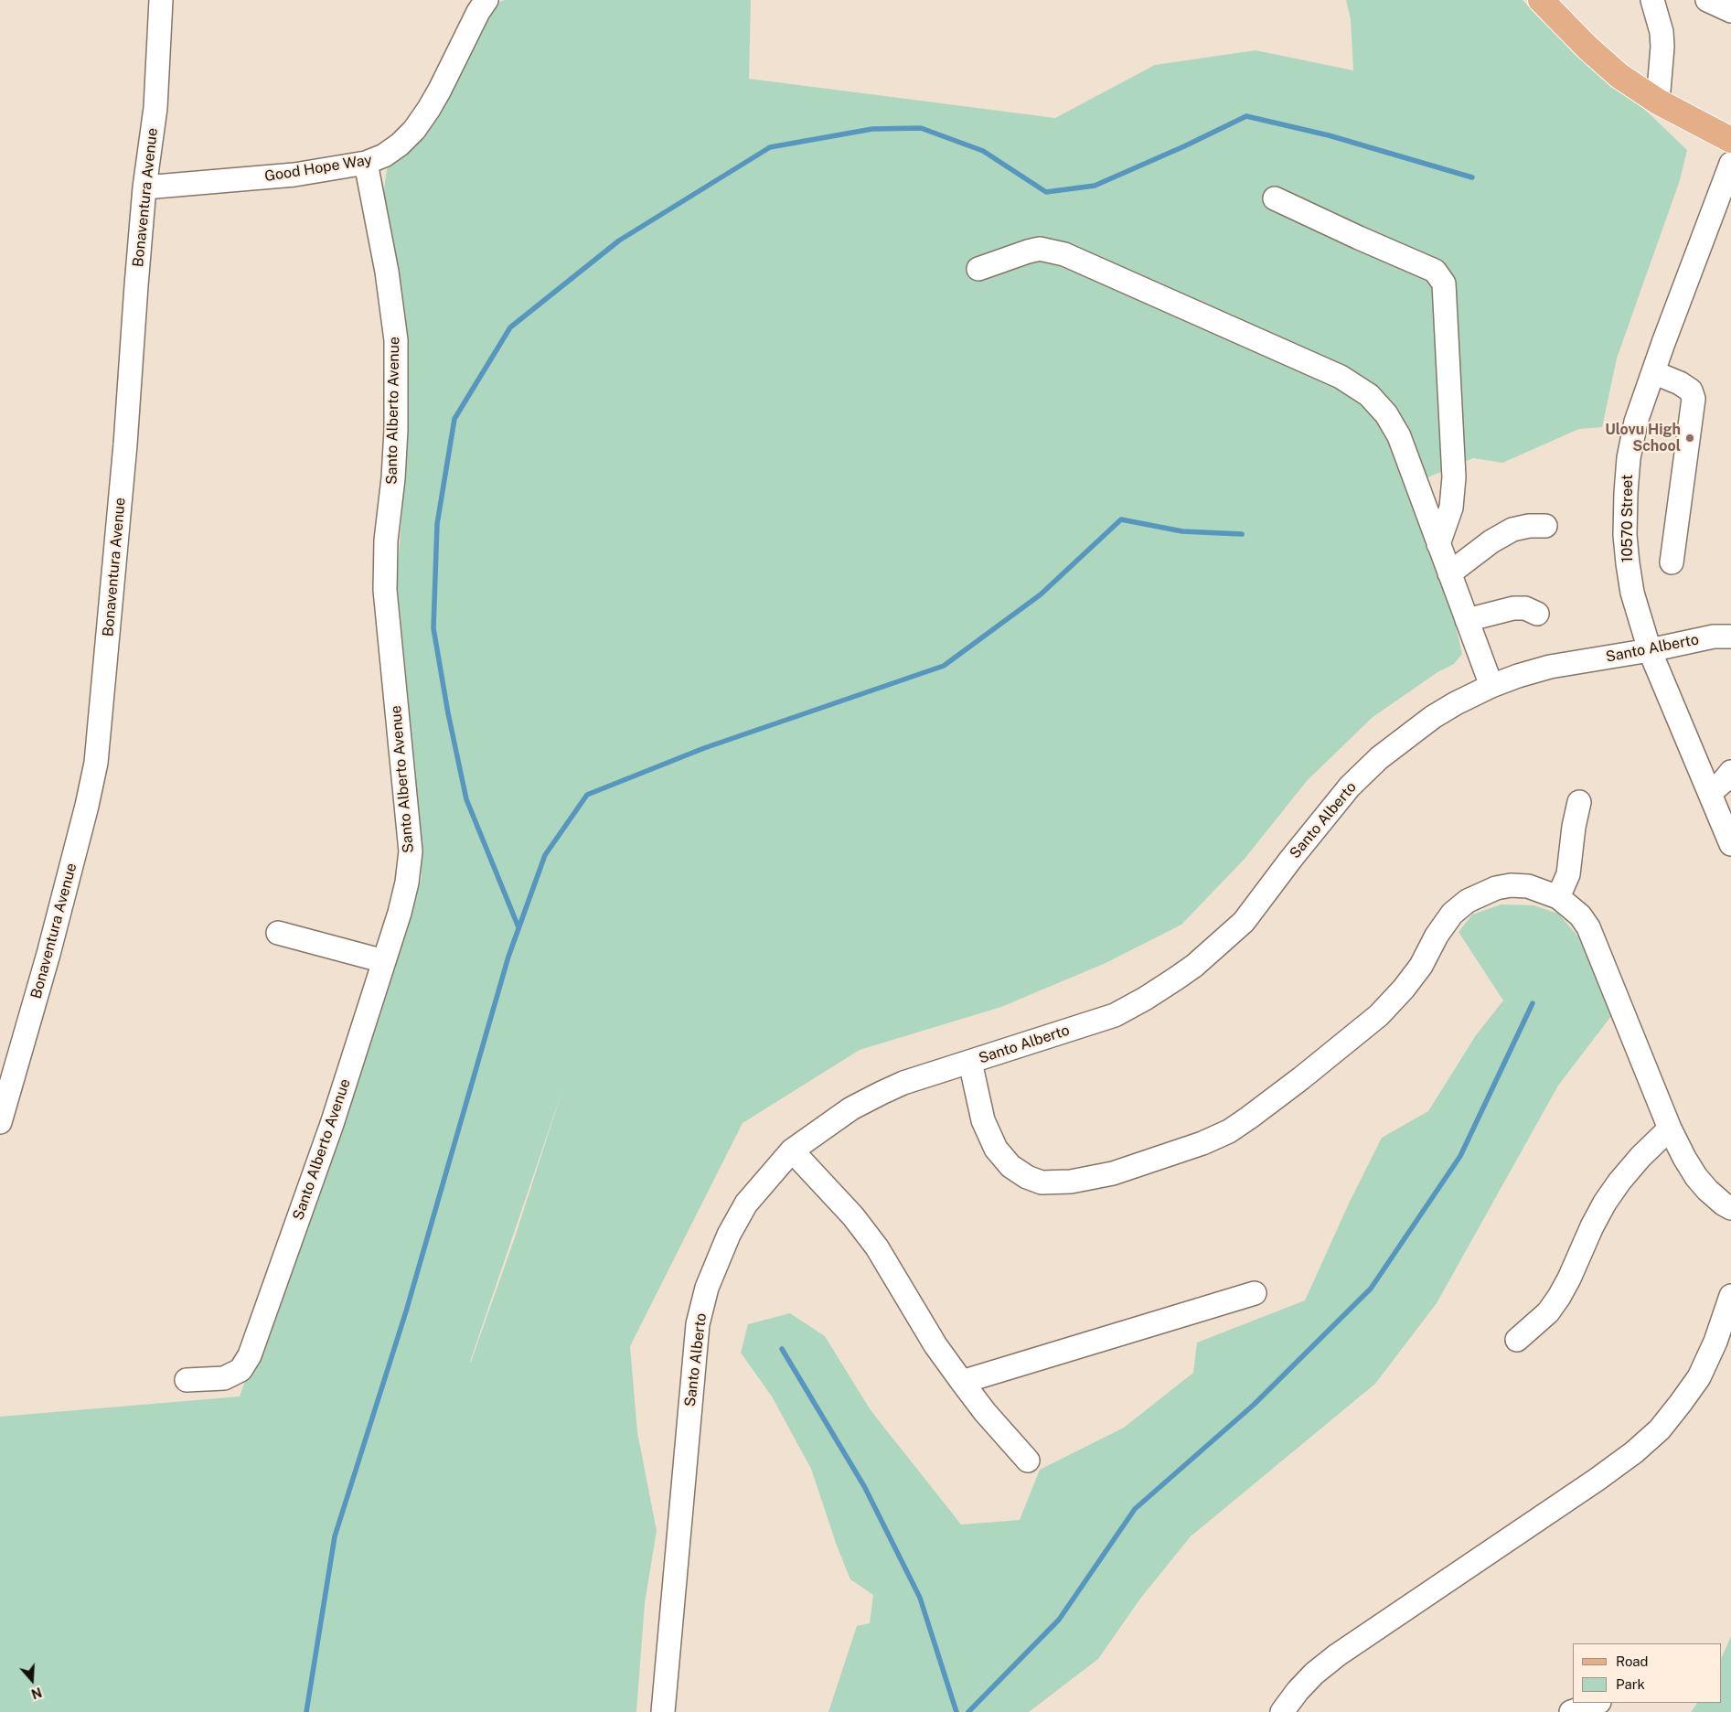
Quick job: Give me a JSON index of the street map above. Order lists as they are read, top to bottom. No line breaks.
{"streets":{"street":["Good Hope Way","Bonaventura Avenue","Santo Alberto Avenue","10570 Street","Santo Alberto"]},"crossings":[["Good Hope Way","Bonaventura Avenue"],["Good Hope Way","Santo Alberto Avenue"],["10570 Street","Santo Alberto"]],"places":["Ulovu High School"],"legend":["Road","Park"],"north":"bottom"}
